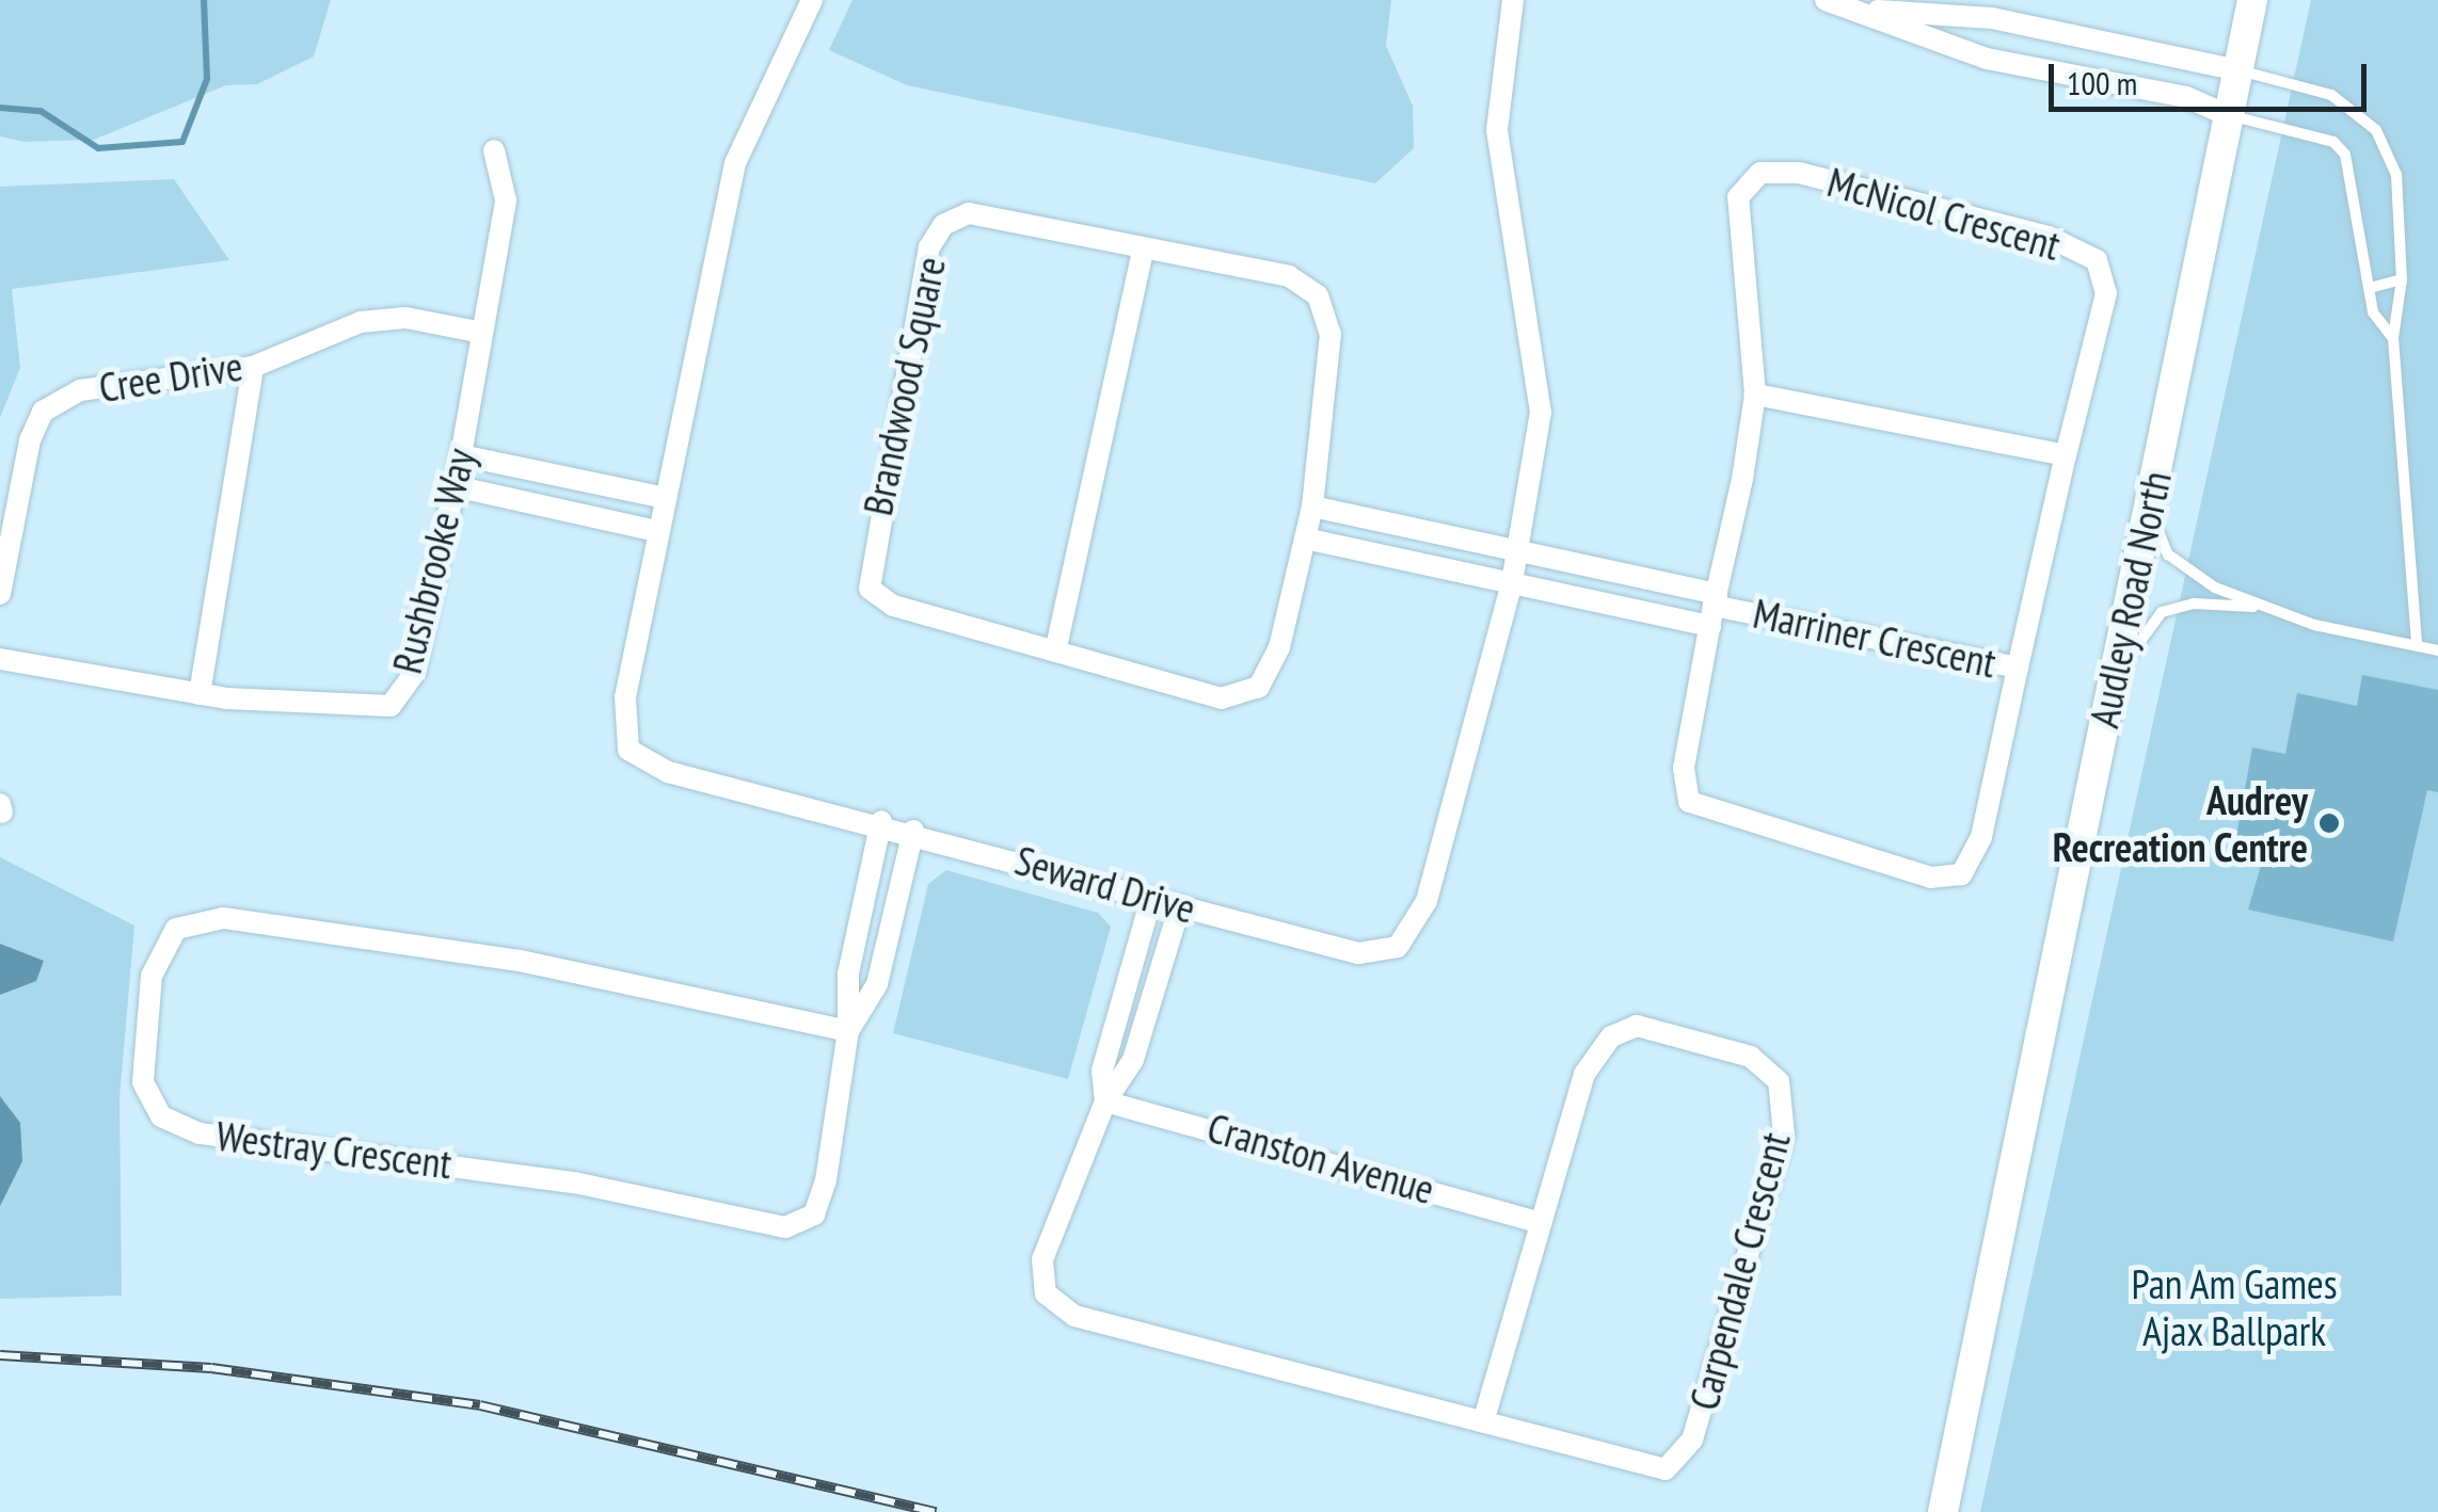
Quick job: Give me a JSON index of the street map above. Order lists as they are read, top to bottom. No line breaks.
{"streets":{"street":["McNicol Crescent","Cree Drive","Brandwood Square","Rushbrooke Way","Audley Road North","Marriner Crescent","Seward Drive","Westray Crescent","Cranston Avenue","Carpendale Crescent"]},"crossings":[["McNicol Crescent","Marriner Crescent"],["Cree Drive","Rushbrooke Way"],["Brandwood Square","Marriner Crescent"],["Marriner Crescent","Seward Drive"],["Seward Drive","Westray Crescent"],["Seward Drive","Carpendale Crescent"],["Cranston Avenue","Carpendale Crescent"]],"parks":["Pan Am Games Ajax Ballpark"],"places":["Audrey Recreation Centre"],"scale_bar":"100 m"}
